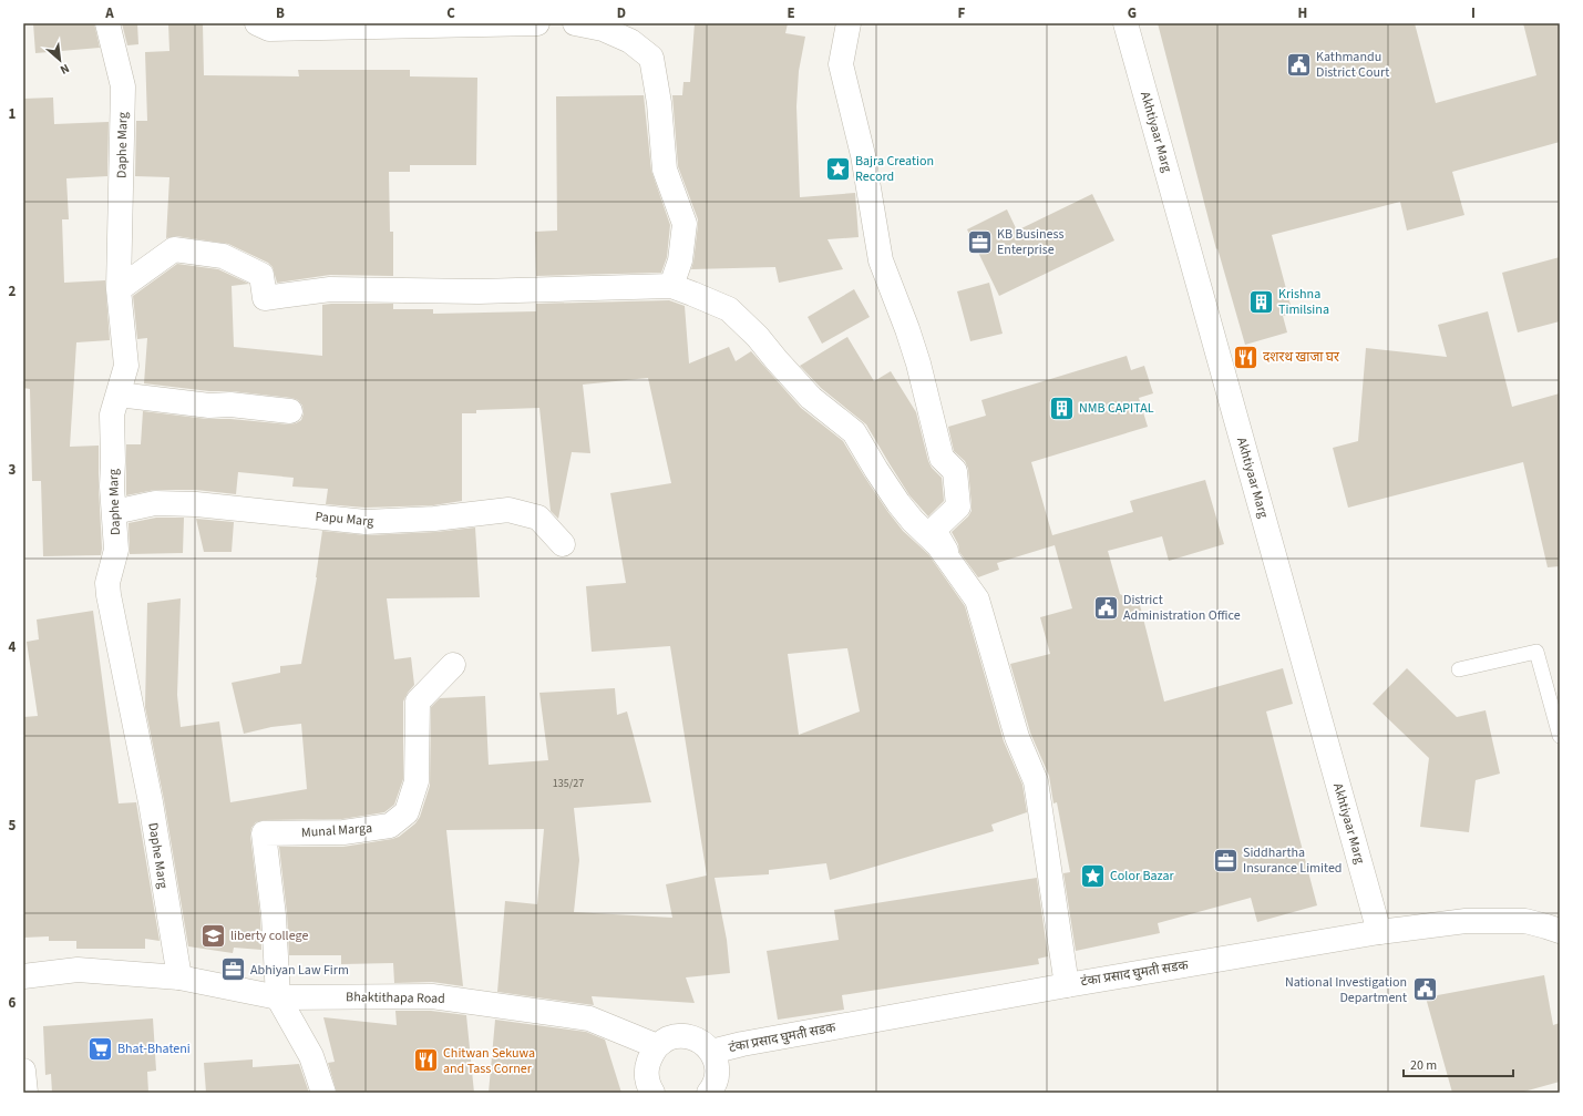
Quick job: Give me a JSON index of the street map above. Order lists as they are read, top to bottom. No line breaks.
{"streets":{"street":["Akhtiyaar Marg","Daphe Marg","Papu Marg","Munal Marga","टंका प्रसाद घुमती सडक","Bhaktithapa Road"]},"crossings":[["Akhtiyaar Marg","टंका प्रसाद घुमती सडक"],["Daphe Marg","Papu Marg"],["Daphe Marg","Bhaktithapa Road"],["Munal Marga","Bhaktithapa Road"]],"places":{"public building":["Kathmandu District Court","District Administration Office","National Investigation Department"],"place":["Bajra Creation Record","Color Bazar"],"office":["KB Business Enterprise","Siddhartha Insurance Limited","Abhiyan Law Firm"],"building":["Krishna Timilsina","NMB CAPITAL"],"restaurant":["दशरथ खाजा घर","Chitwan Sekuwa and Tass Corner"],"school or university":["liberty college"],"supermarket":["Bhat-Bhateni"]},"house_numbers":["135/27"],"scale_bar":"20 m","north":"bottom right","grid":{"columns":["A","B","C","D","E","F","G","H","I"],"rows":["1","2","3","4","5","6"]}}
